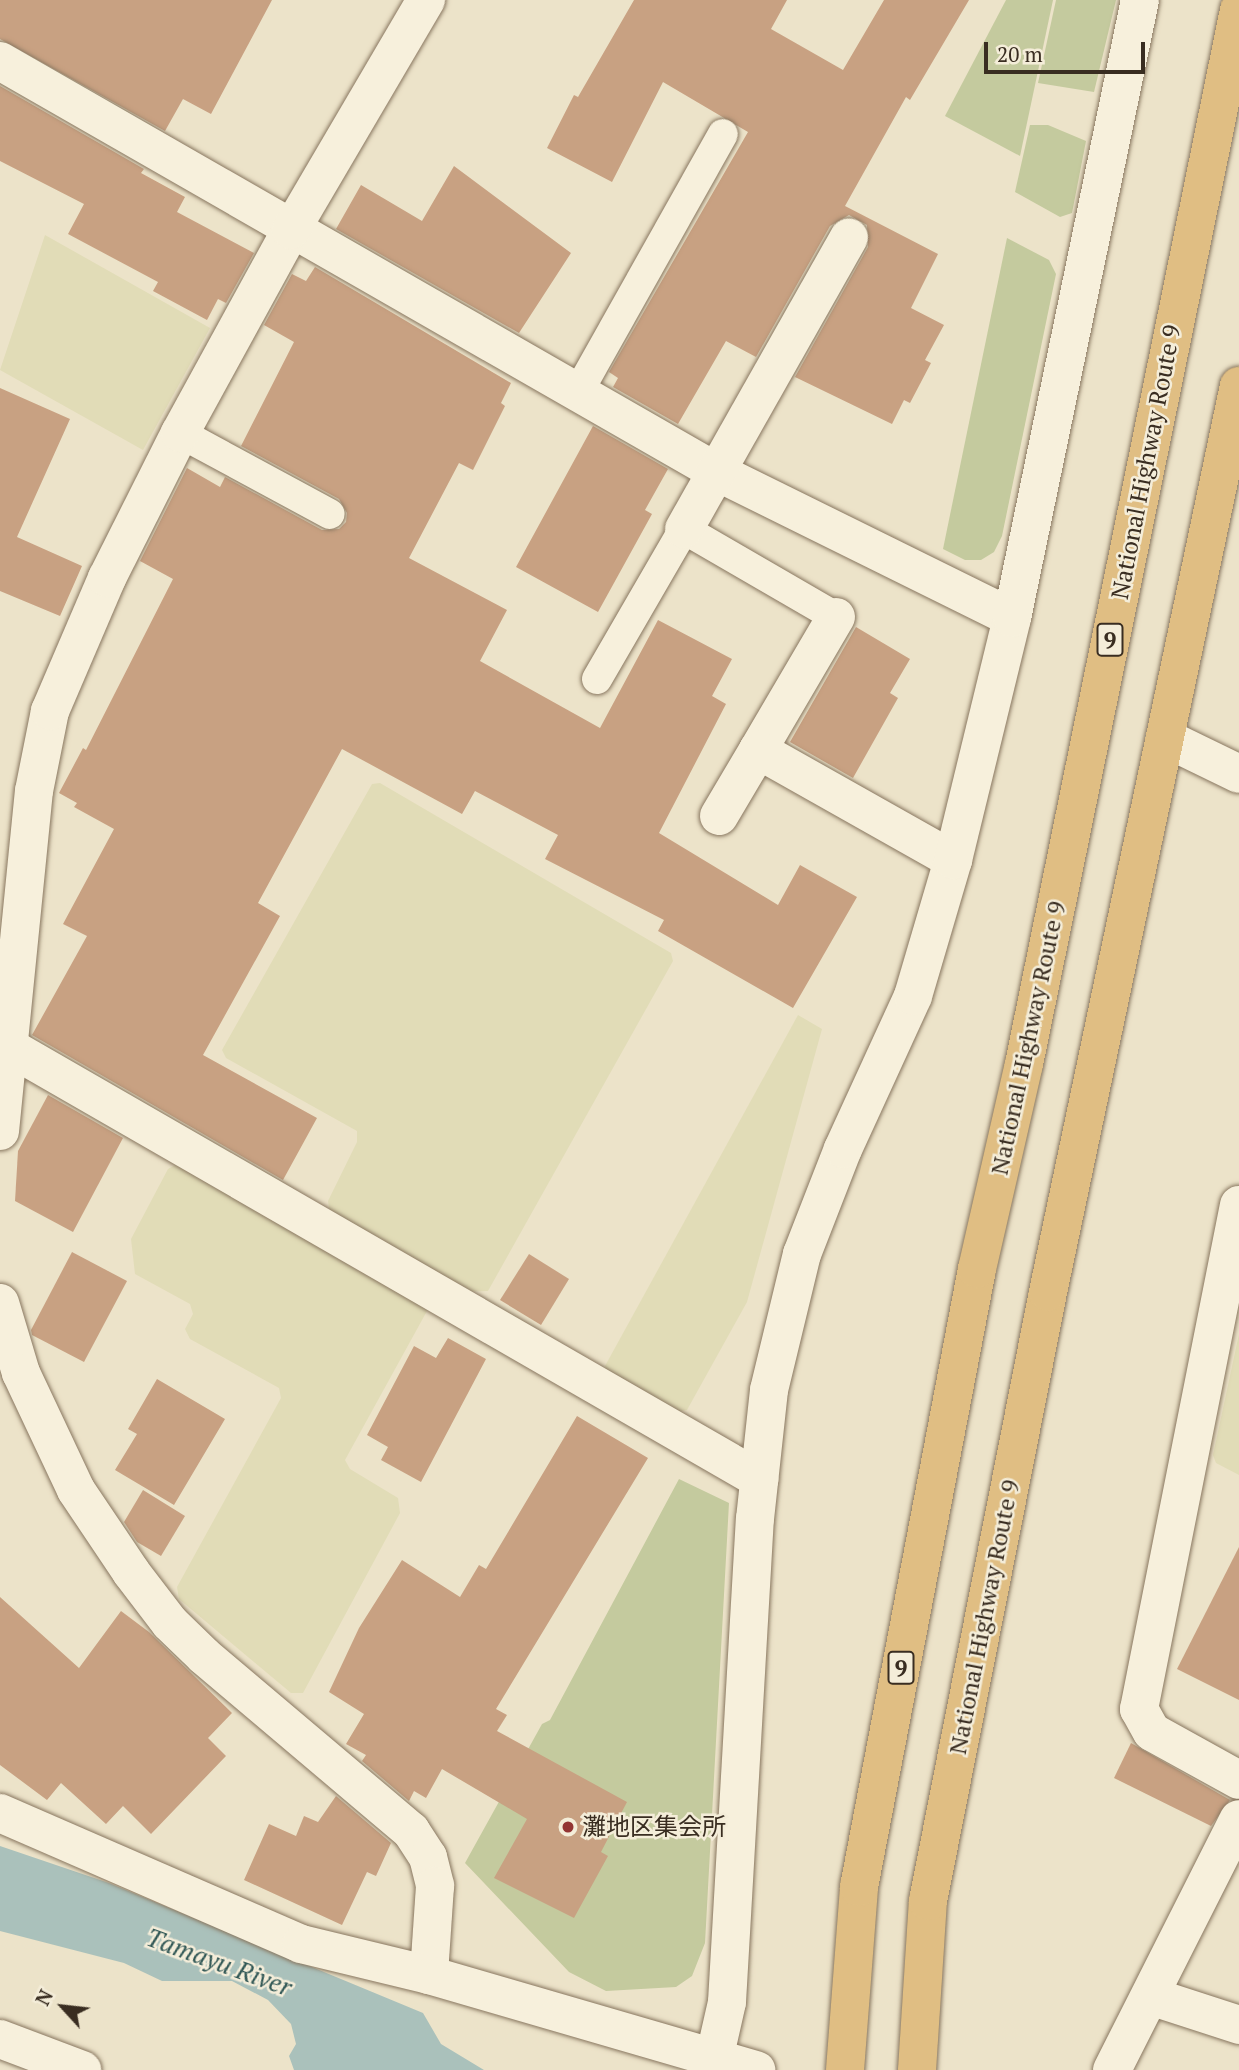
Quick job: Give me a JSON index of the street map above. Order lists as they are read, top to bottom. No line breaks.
{"streets":{"highway":["National Highway Route 9","9"]},"water":["Tamayu River"],"places":["灘地区集会所"],"scale_bar":"20 m","north":"top left"}
